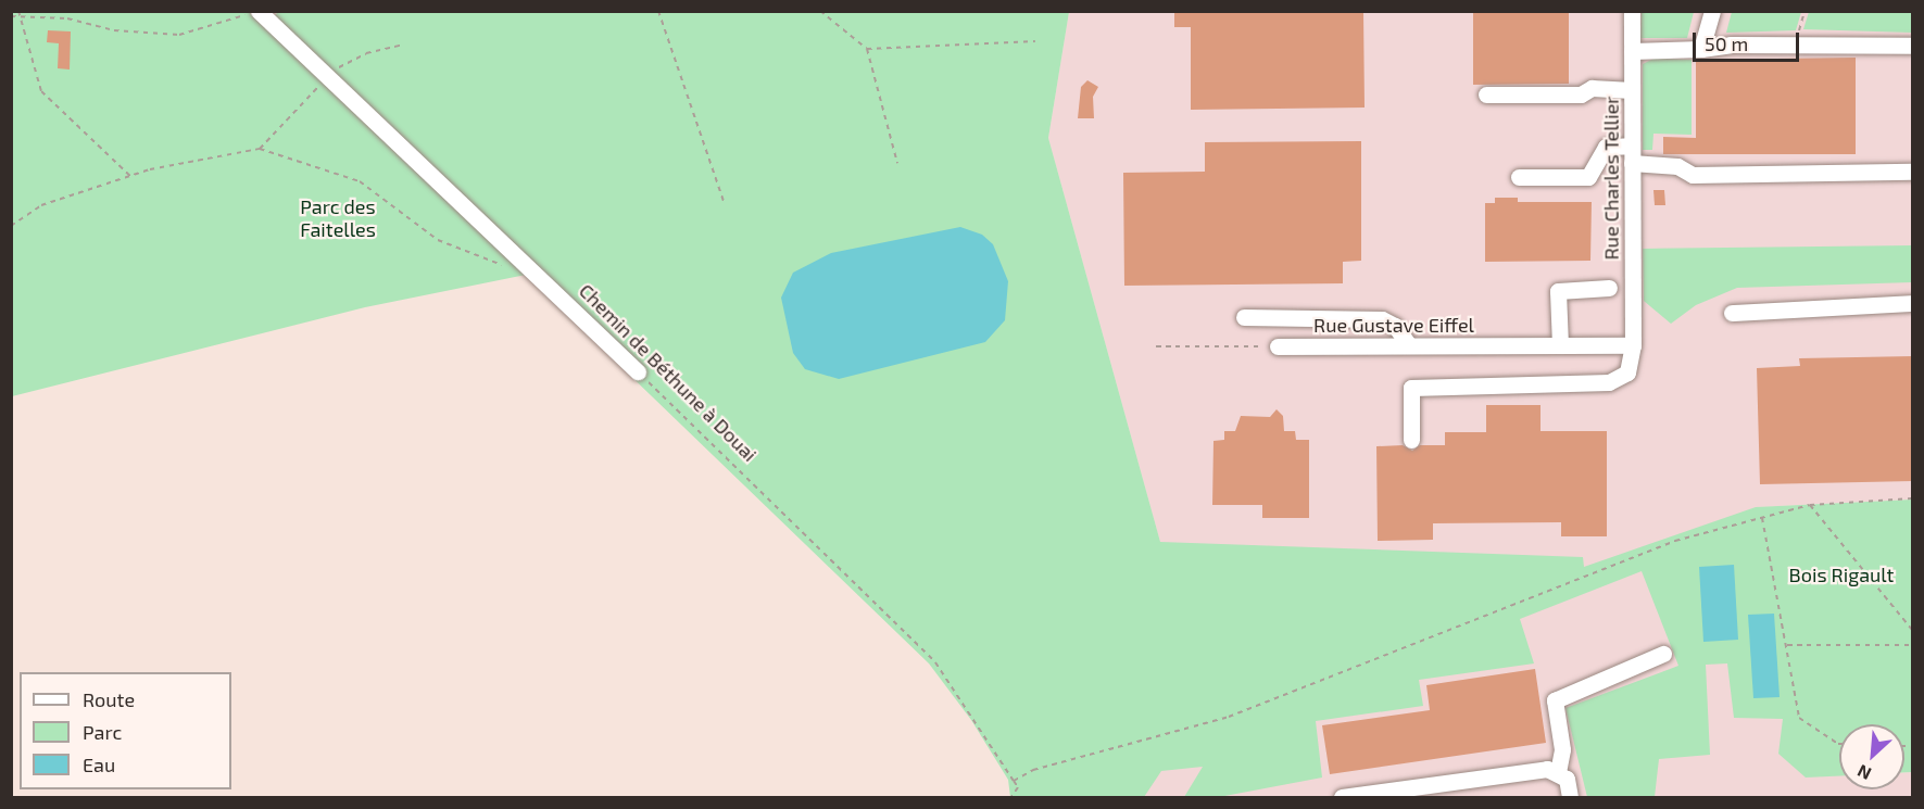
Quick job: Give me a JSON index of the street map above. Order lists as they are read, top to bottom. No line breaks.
{"streets":{"street":["Rue Charles Tellier","Rue Gustave Eiffel","Chemin de Béthune à Douai"]},"crossings":[["Rue Charles Tellier","Rue Gustave Eiffel"]],"parks":["Parc des Faitelles","Bois Rigault"],"legend":["Route","Parc","Eau"],"scale_bar":"50 m","north":"bottom left"}
